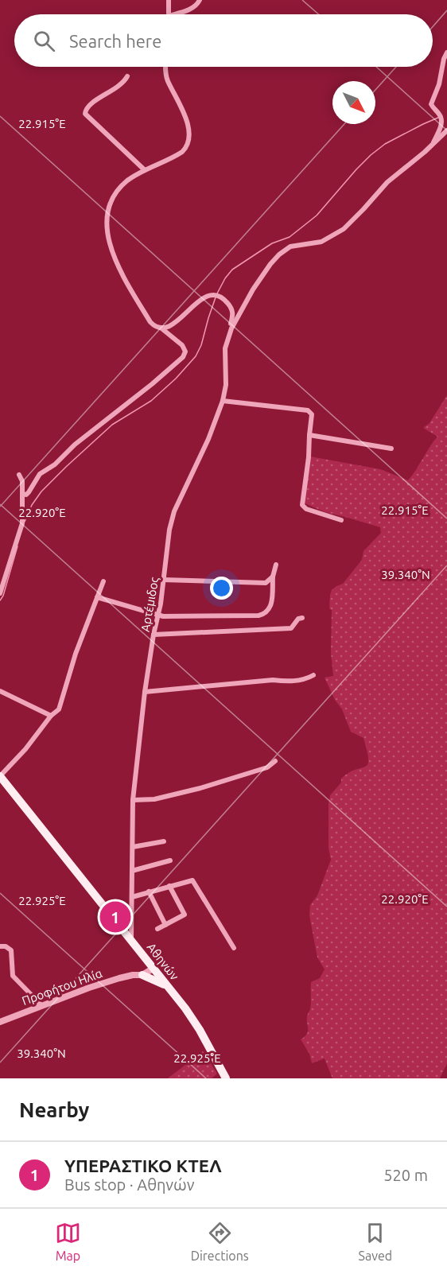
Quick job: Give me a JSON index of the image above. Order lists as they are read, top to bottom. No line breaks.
{"streets":{"main road":["Αθηνών"],"street":["Αρτέμιδος","Προφήτου Ηλία"]},"crossings":[["Αρτέμιδος","Αθηνών"]],"north":"bottom right","page":{"search":"Search here","pins":"1","heading":"Nearby","list":[{"mark":"1","name":"ΥΠΕΡΑΣΤΙΚΟ ΚΤΕΛ","note":"Bus stop · Αθηνών","value":"520 m"}],"nav":["Map","Directions","Saved"]},"coordinates":["22.915°E","22.920°E","39.340°N","22.925°E"]}
